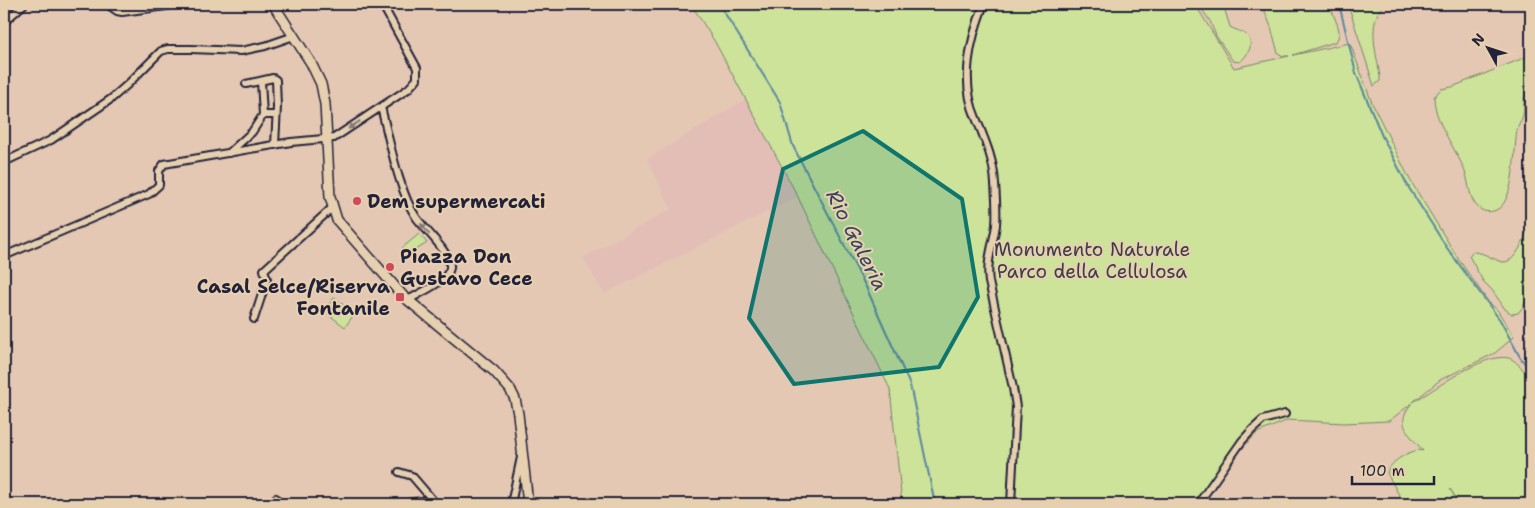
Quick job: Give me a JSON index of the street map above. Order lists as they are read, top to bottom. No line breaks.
{"water":["Rio Galeria"],"parks":["Monumento Naturale Parco della Cellulosa"],"places":{"other":["Dem supermercati","Piazza Don Gustavo Cece"],"transit":["Casal Selce/Riserva Fontanile"]},"scale_bar":"100 m","north":"top left"}
